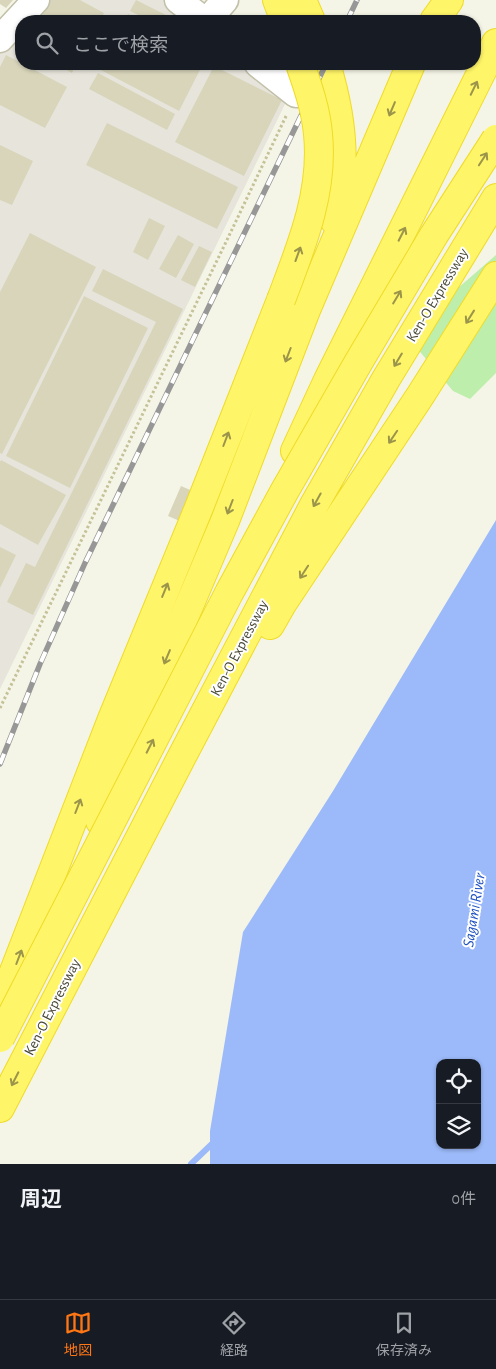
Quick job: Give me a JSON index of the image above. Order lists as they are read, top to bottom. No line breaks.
{"streets":{"highway":["Ken-O Expressway"]},"water":["Sagami River"],"page":{"search":"ここで検索","heading":["周辺","0件"],"nav":["地図","経路","保存済み"]}}
